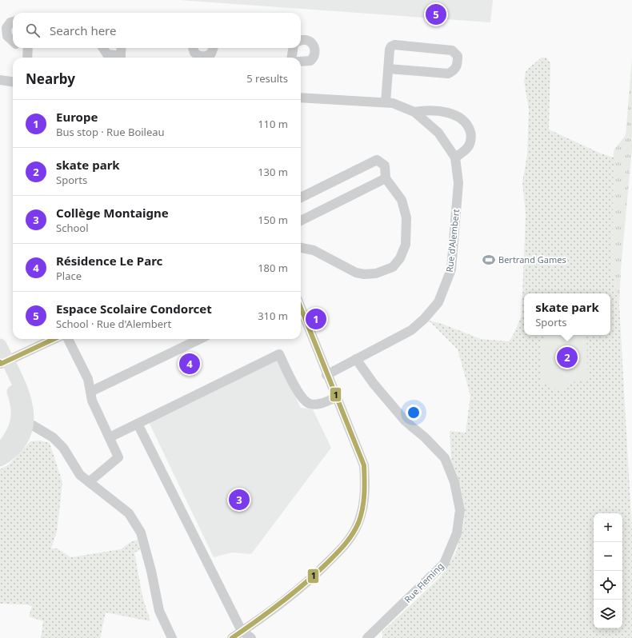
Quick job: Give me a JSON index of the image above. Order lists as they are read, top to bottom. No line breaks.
{"streets":{"street":["Rue d'Alembert","Rue Fleming"]},"crossings":[["Rue d'Alembert","Rue Fleming"]],"places":{"sports":["Bertrand Games"]},"lines":["transit line 1"],"page":{"pins":["5","1","2","4","3"],"search":"Search here","heading":["Nearby","5 results"],"list":[{"mark":"1","name":"Europe","note":"Bus stop · Rue Boileau","value":"110 m"},{"mark":"2","name":"skate park","note":"Sports","value":"130 m"},{"mark":"3","name":"Collège Montaigne","note":"School","value":"150 m"},{"mark":"4","name":"Résidence Le Parc","note":"Place","value":"180 m"},{"mark":"5","name":"Espace Scolaire Condorcet","note":"School · Rue d'Alembert","value":"310 m"}],"popup":["skate park","Sports"],"map_buttons":["+","−"]}}
